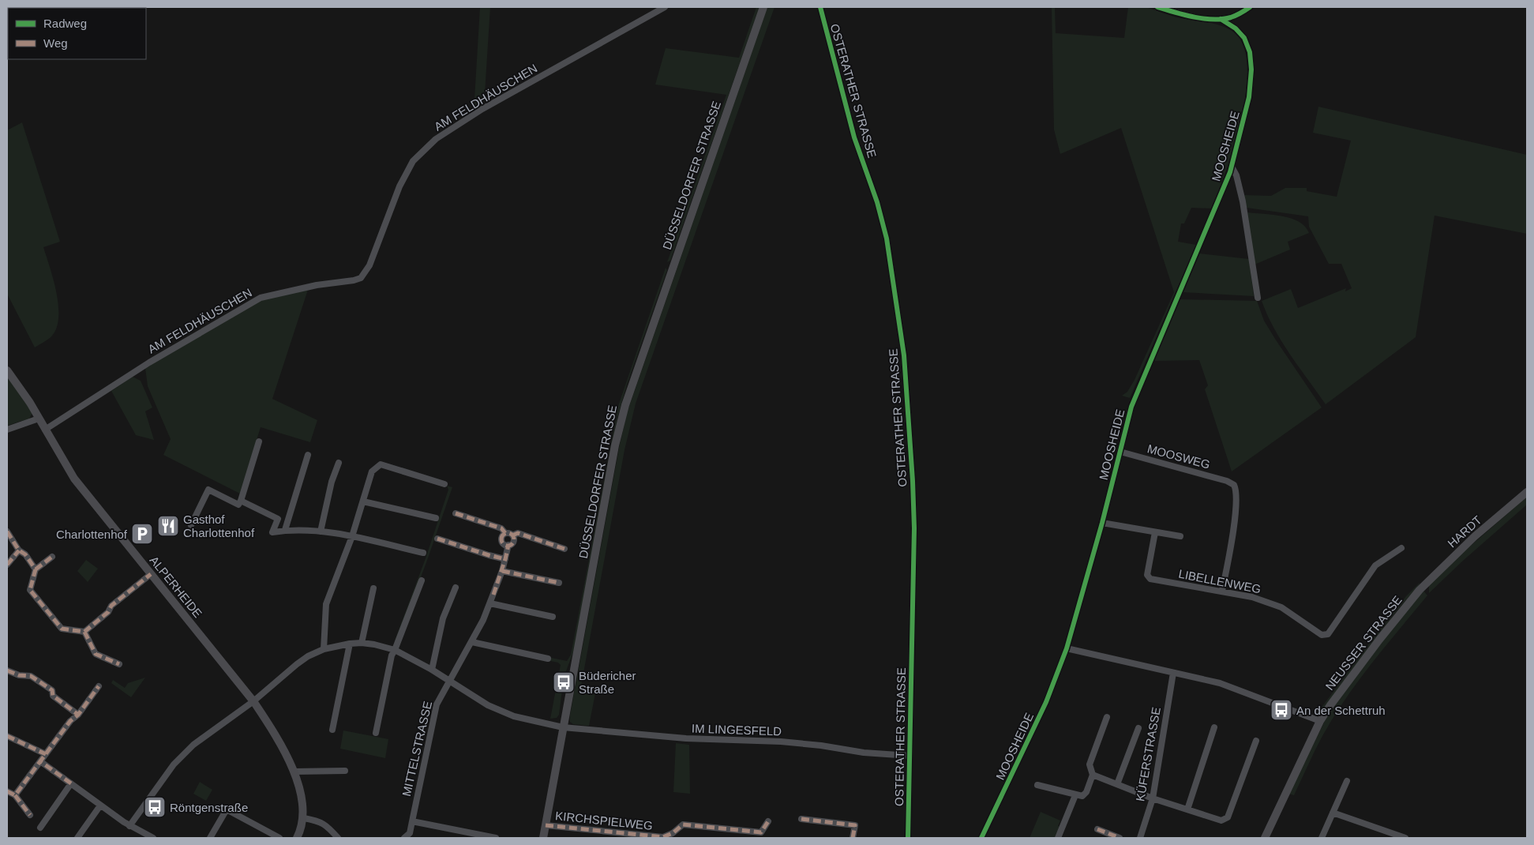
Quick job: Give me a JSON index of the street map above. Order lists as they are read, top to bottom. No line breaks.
{"streets":{"street":["OSTERATHER STRASSE","AM FELDHÄUSCHEN","MOOSHEIDE","DÜSSELDORFER STRASSE","MOOSWEG","HARDT","LIBELLENWEG","ALPERHEIDE","NEUSSER STRASSE","IM LINGESFELD","MITTELSTRASSE","KÜFERSTRASSE","KIRCHSPIELWEG"]},"crossings":[["OSTERATHER STRASSE","IM LINGESFELD"],["AM FELDHÄUSCHEN","ALPERHEIDE"],["MOOSHEIDE","MOOSWEG"],["DÜSSELDORFER STRASSE","IM LINGESFELD"],["DÜSSELDORFER STRASSE","KIRCHSPIELWEG"],["MOOSWEG","LIBELLENWEG"],["HARDT","NEUSSER STRASSE"]],"places":{"restaurant":["Gasthof Charlottenhof"],"parking":["Charlottenhof"],"bus stop":["Büdericher Straße","An der Schettruh","Röntgenstraße"]},"legend":["Radweg","Weg"]}
